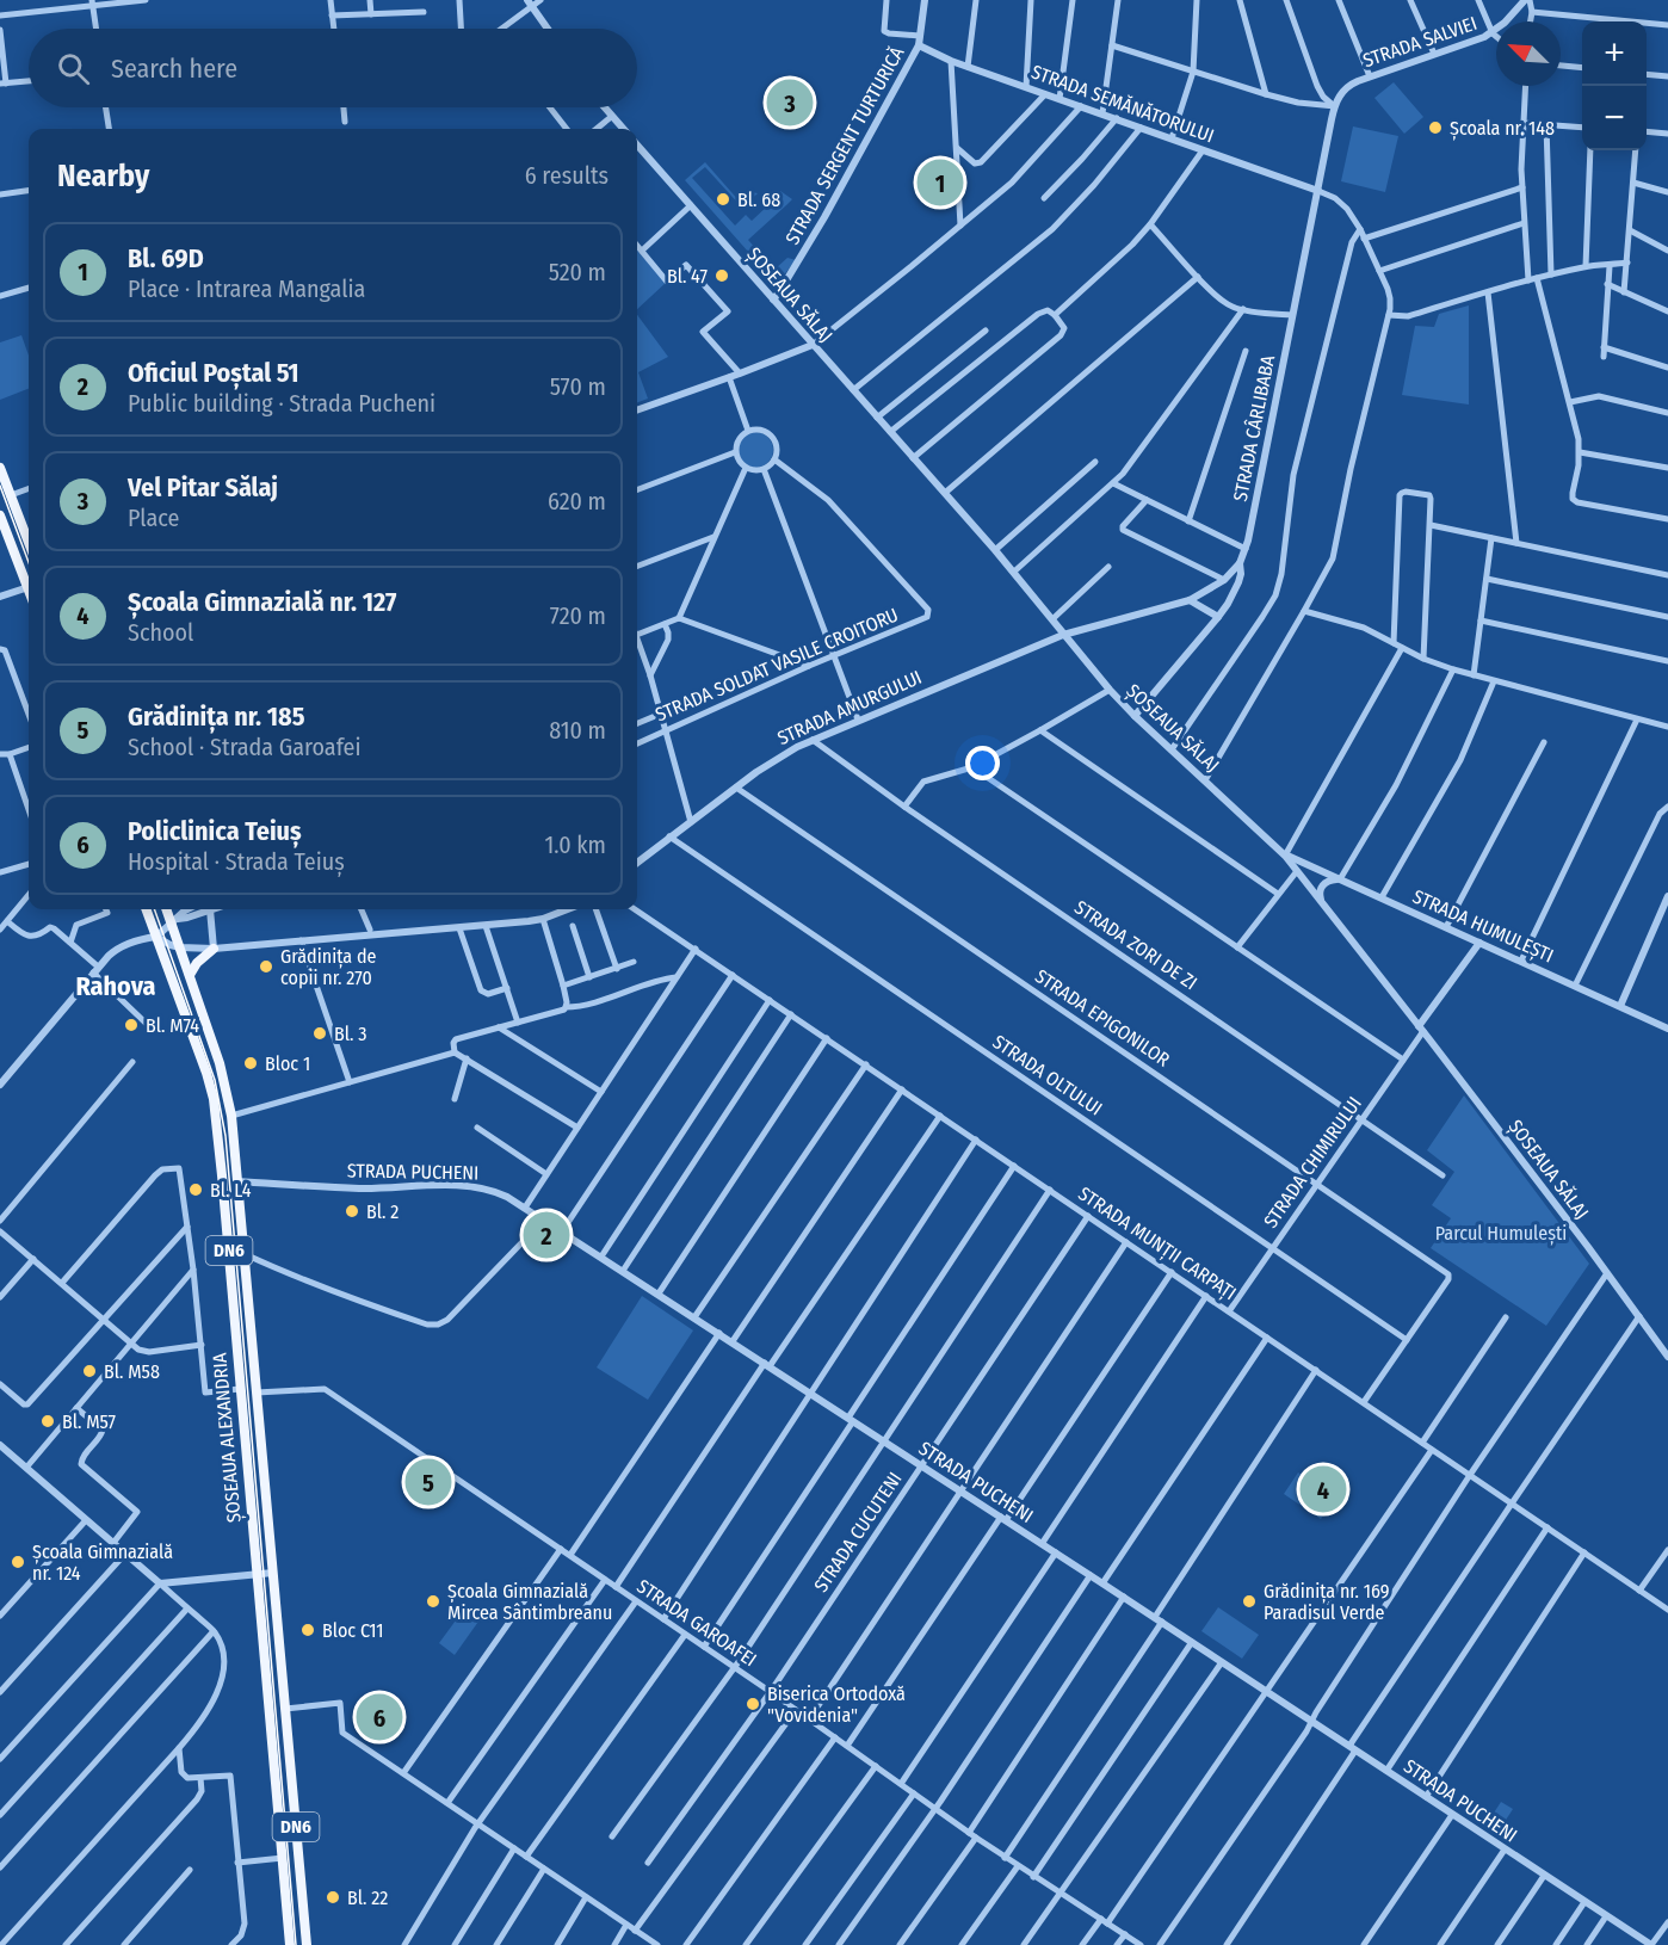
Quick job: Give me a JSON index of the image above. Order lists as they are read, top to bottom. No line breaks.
{"streets":{"main road":["DN6","ȘOSEAUA ALEXANDRIA"],"street":["STRADA SALVIEI","STRADA SEMĂNĂTORULUI","STRADA SERGENT TURTURICĂ","ȘOSEAUA SĂLAJ","STRADA CÂRLIBABA","STRADA SOLDAT VASILE CROITORU","STRADA AMURGULUI","STRADA HUMULEȘTI","STRADA ZORI DE ZI","STRADA EPIGONILOR","STRADA OLTULUI","STRADA CHIMIRULUI","STRADA PUCHENI","STRADA MUNȚII CARPAȚI","STRADA CUCUTENI","STRADA GAROAFEI"]},"crossings":[["STRADA SALVIEI","STRADA CÂRLIBABA"],["STRADA SEMĂNĂTORULUI","STRADA SERGENT TURTURICĂ"],["STRADA SEMĂNĂTORULUI","STRADA CÂRLIBABA"],["STRADA SERGENT TURTURICĂ","ȘOSEAUA SĂLAJ"],["ȘOSEAUA SĂLAJ","STRADA CÂRLIBABA"],["ȘOSEAUA SĂLAJ","STRADA AMURGULUI"],["ȘOSEAUA SĂLAJ","STRADA HUMULEȘTI"],["ȘOSEAUA SĂLAJ","STRADA CHIMIRULUI"],["STRADA CÂRLIBABA","STRADA AMURGULUI"],["STRADA AMURGULUI","STRADA ZORI DE ZI"],["STRADA AMURGULUI","STRADA EPIGONILOR"],["STRADA AMURGULUI","STRADA OLTULUI"],["STRADA HUMULEȘTI","STRADA CHIMIRULUI"],["STRADA ZORI DE ZI","STRADA CHIMIRULUI"],["STRADA EPIGONILOR","STRADA OLTULUI"],["STRADA EPIGONILOR","STRADA CHIMIRULUI"],["STRADA OLTULUI","STRADA CHIMIRULUI"],["STRADA CHIMIRULUI","STRADA MUNȚII CARPAȚI"],["STRADA PUCHENI","ȘOSEAUA ALEXANDRIA"],["STRADA PUCHENI","STRADA CUCUTENI"],["STRADA MUNȚII CARPAȚI","STRADA CUCUTENI"],["DN6","ȘOSEAUA ALEXANDRIA"],["ȘOSEAUA ALEXANDRIA","STRADA GAROAFEI"],["STRADA CUCUTENI","STRADA GAROAFEI"]],"districts":["Rahova"],"parks":["Parcul Humulești"],"places":["Școala nr. 148","Bl. 68","Bl. 47","Grădinița de copii nr. 270","Bl. M74","Bl. 3","Bloc 1","Bl. L4","Bl. 2","Bl. M58","Bl. M57","Școala Gimnazială nr. 124","Școala Gimnazială Mircea Sântimbreanu","Grădinița nr. 169 Paradisul Verde","Bloc C11","Biserica Ortodoxă \"Vovidenia\"","Bl. 22"],"north":"top left","page":{"map_buttons":["+","−"],"search":"Search here","pins":["3","1","2","5","4","6"],"heading":["Nearby","6 results"],"list":[{"mark":"1","name":"Bl. 69D","note":"Place · Intrarea Mangalia","value":"520 m"},{"mark":"2","name":"Oficiul Poștal 51","note":"Public building · Strada Pucheni","value":"570 m"},{"mark":"3","name":"Vel Pitar Sălaj","note":"Place","value":"620 m"},{"mark":"4","name":"Școala Gimnazială nr. 127","note":"School","value":"720 m"},{"mark":"5","name":"Grădinița nr. 185","note":"School · Strada Garoafei","value":"810 m"},{"mark":"6","name":"Policlinica Teiuș","note":"Hospital · Strada Teiuș","value":"1.0 km"}]}}
